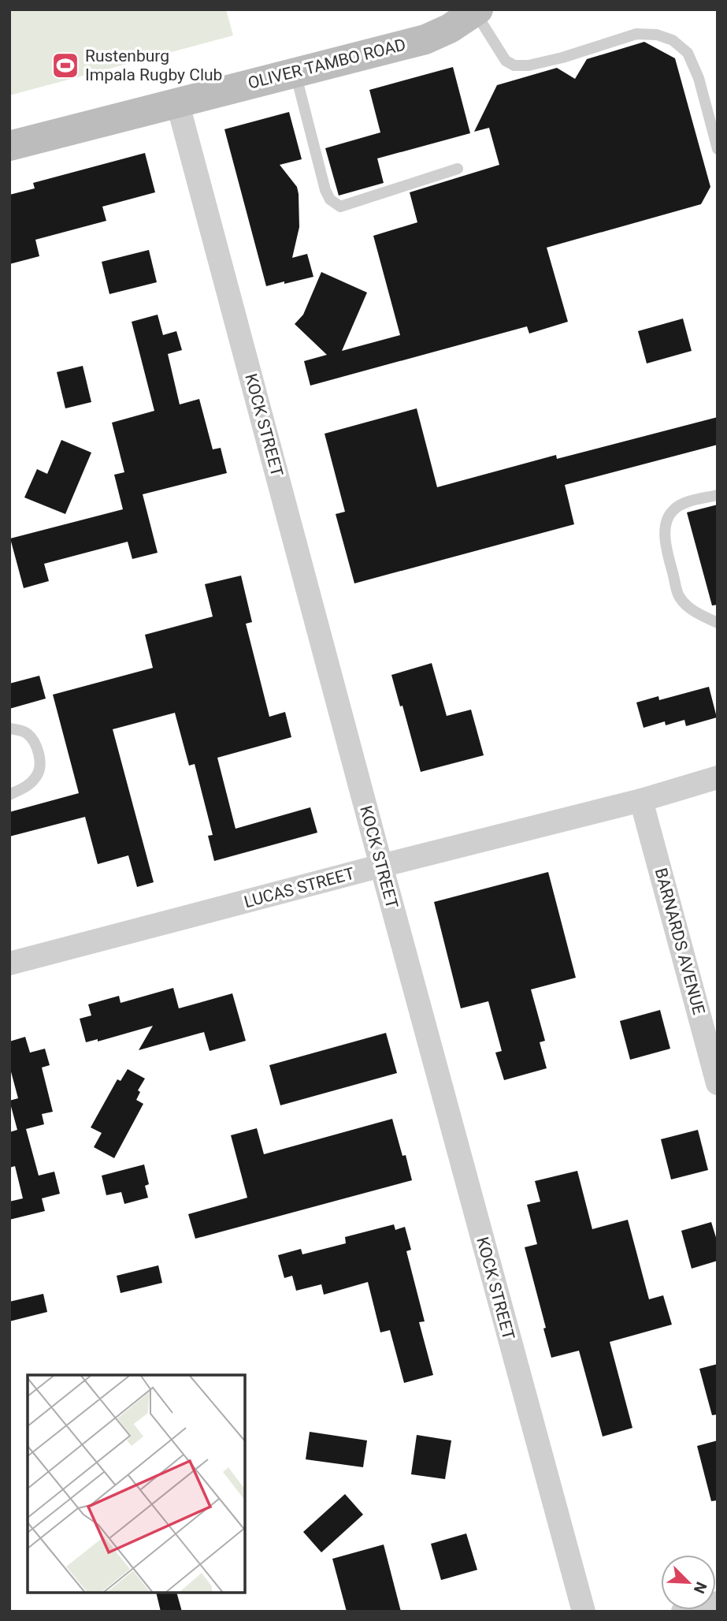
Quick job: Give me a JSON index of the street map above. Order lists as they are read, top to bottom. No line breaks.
{"streets":{"main road":["OLIVER TAMBO ROAD"],"street":["KOCK STREET","LUCAS STREET","BARNARDS AVENUE"]},"crossings":[["OLIVER TAMBO ROAD","KOCK STREET"],["KOCK STREET","LUCAS STREET"],["LUCAS STREET","BARNARDS AVENUE"]],"places":{"sports":["Rustenburg Impala Rugby Club"]},"north":"bottom right"}
